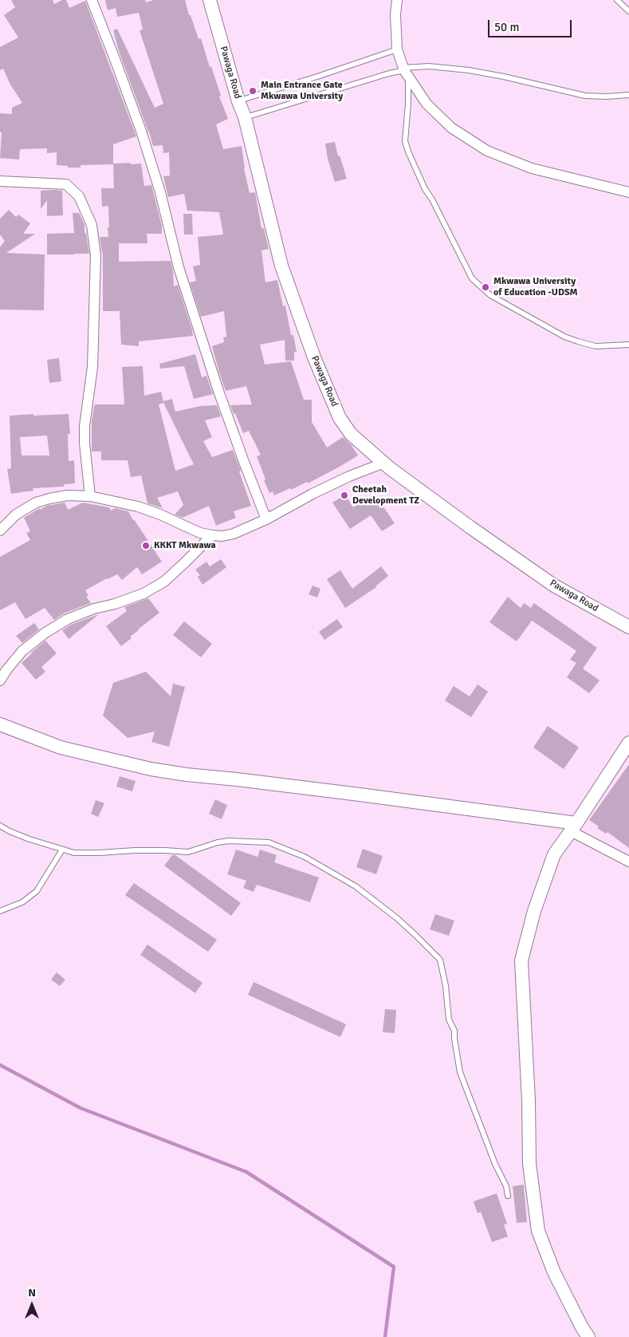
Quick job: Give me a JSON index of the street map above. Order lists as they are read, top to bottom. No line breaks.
{"streets":{"street":["Pawaga Road"]},"places":["Main Entrance Gate Mkwawa University","Mkwawa University of Education -UDSM","Cheetah Development TZ","KKKT Mkwawa"],"scale_bar":"50 m","north":"top"}
